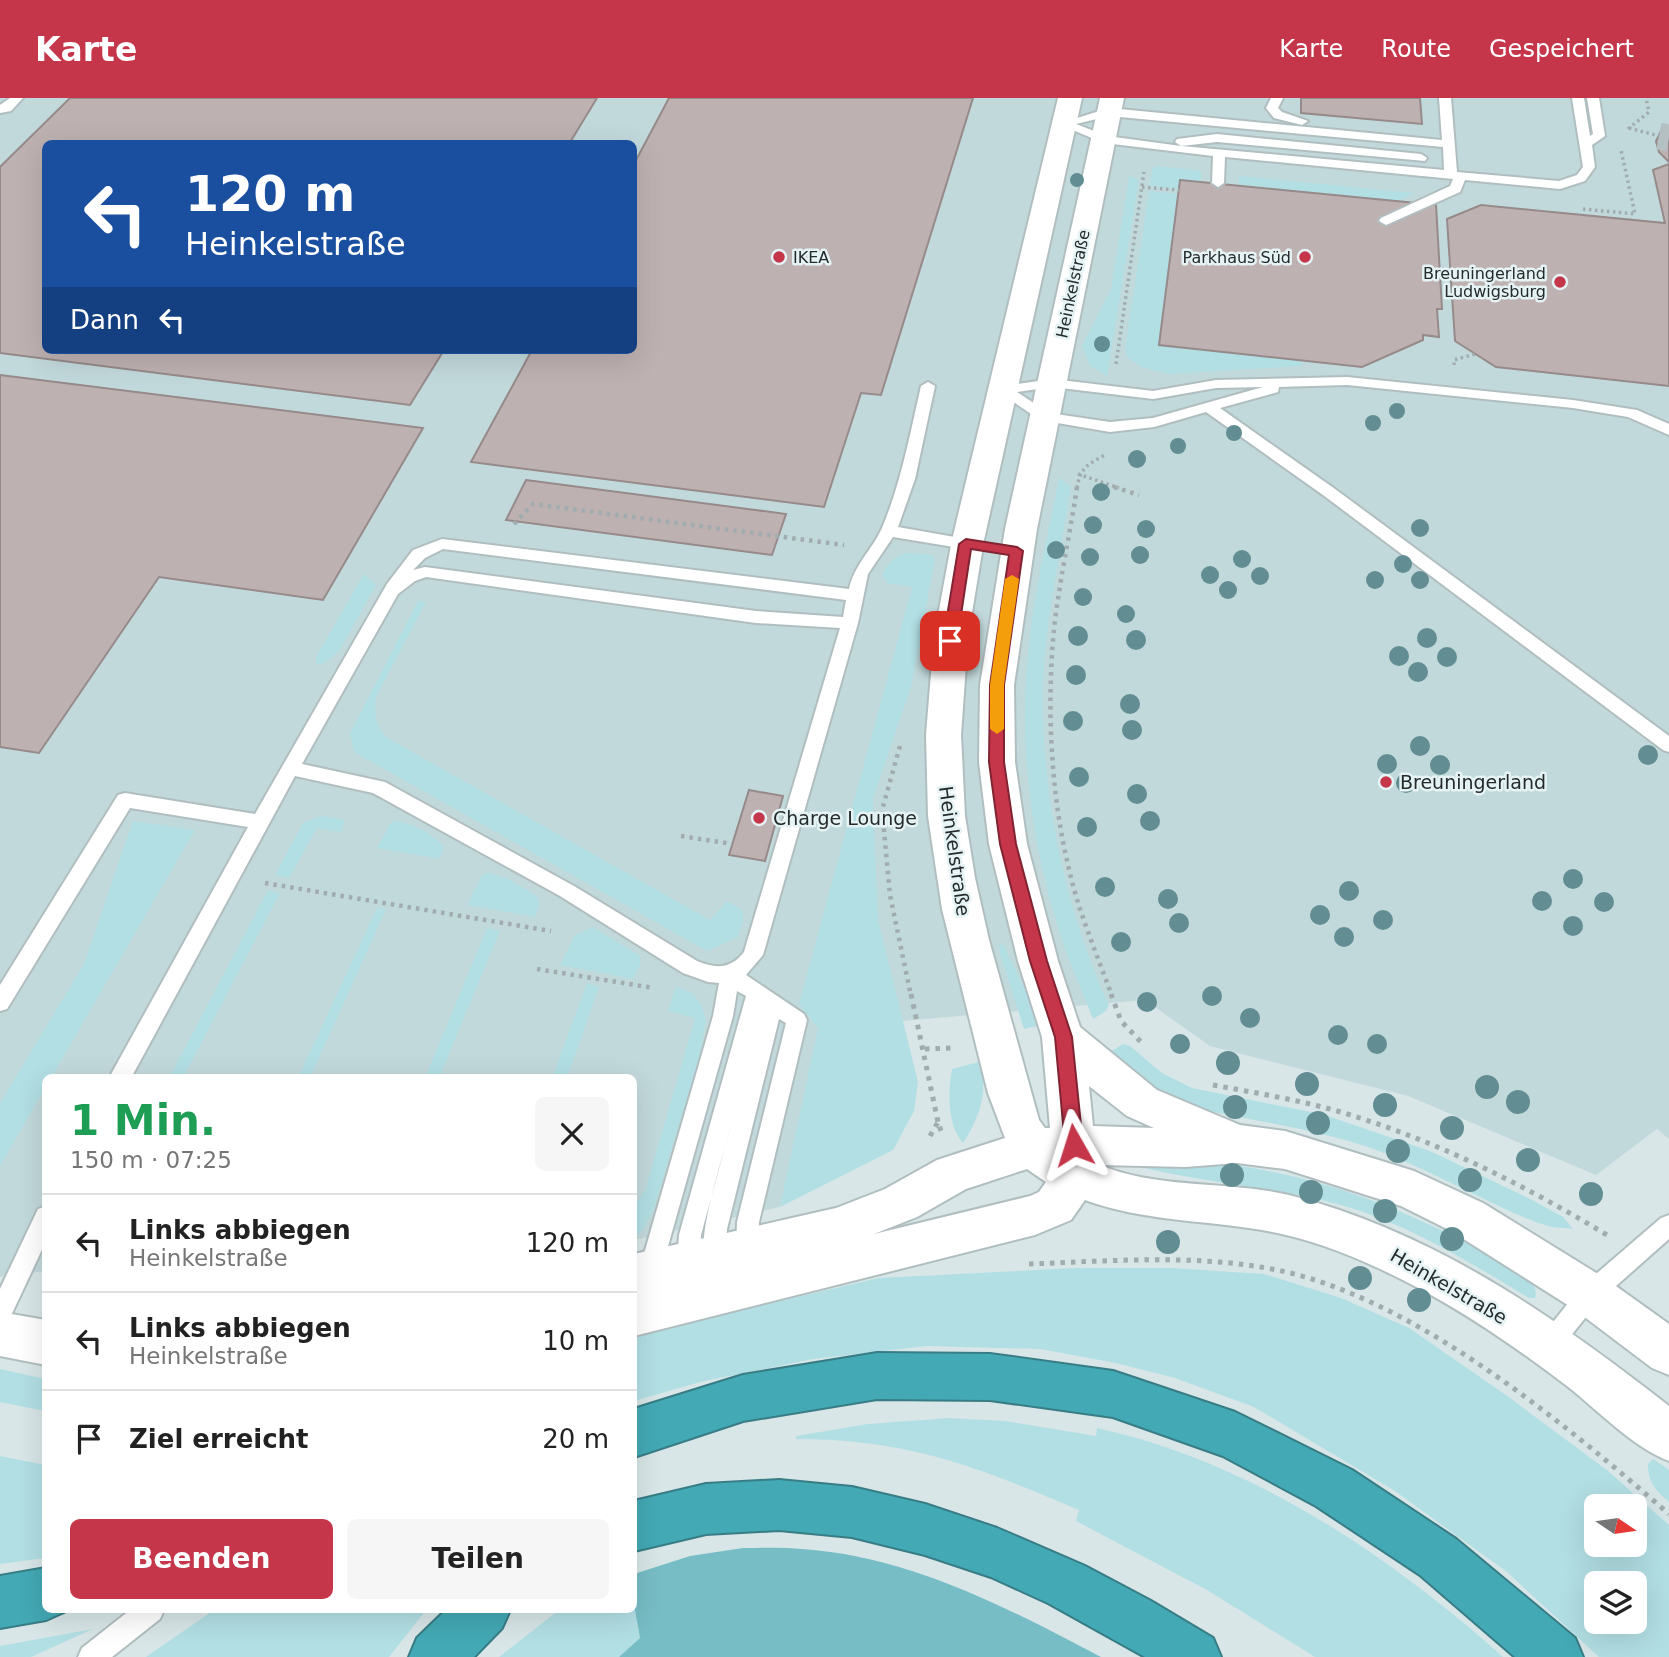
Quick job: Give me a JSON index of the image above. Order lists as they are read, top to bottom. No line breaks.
{"streets":{"street":["Heinkelstraße"]},"places":["IKEA","Parkhaus Süd","Breuningerland Ludwigsburg","Breuningerland","Charge Lounge"],"north":"right","page":{"header":"Karte","nav":["Karte","Route","Gespeichert"],"turn":["120 m","Heinkelstraße"],"then":"Dann","heading":["1 Min.","150 m · 07:25"],"list":[{"name":"Links abbiegen","note":"Heinkelstraße","value":"120 m"},{"name":"Links abbiegen","note":"Heinkelstraße","value":"10 m"},{"name":"Ziel erreicht","value":"20 m"}],"buttons":["Beenden","Teilen"]}}
